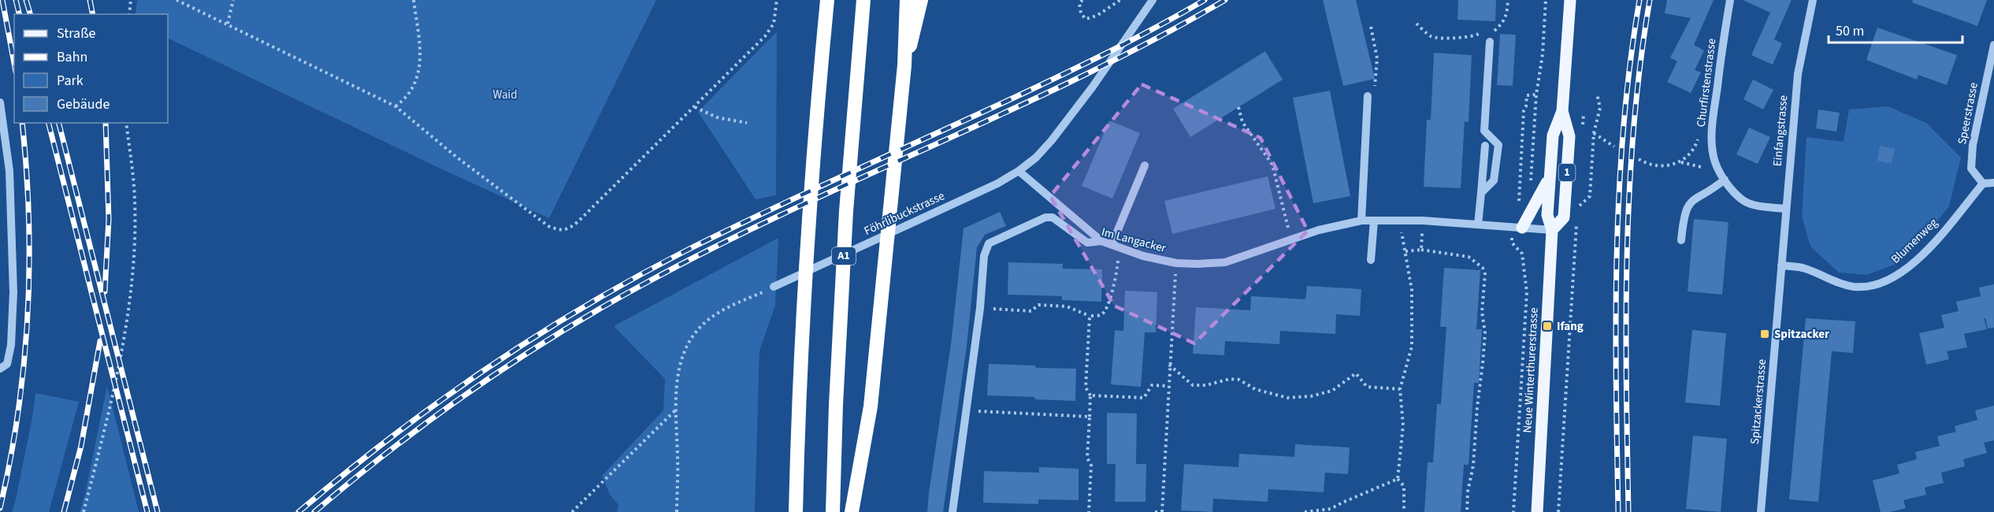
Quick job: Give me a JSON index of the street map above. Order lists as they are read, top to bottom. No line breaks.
{"streets":{"highway":["A1"],"main road":["1","Neue Winterthurerstrasse"],"street":["Churfirstenstrasse","Speerstrasse","Einfangstrasse","Föhrlibuckstrasse","Im Langacker","Blumenweg","Spitzackerstrasse"]},"crossings":[["Churfirstenstrasse","Einfangstrasse"],["Speerstrasse","Blumenweg"],["Einfangstrasse","Blumenweg"],["Einfangstrasse","Spitzackerstrasse"],["Im Langacker","Neue Winterthurerstrasse"],["Blumenweg","Spitzackerstrasse"]],"parks":["Waid"],"places":{"transit":["Ifang","Spitzacker"]},"legend":["Straße","Bahn","Park","Gebäude"],"scale_bar":"50 m"}
